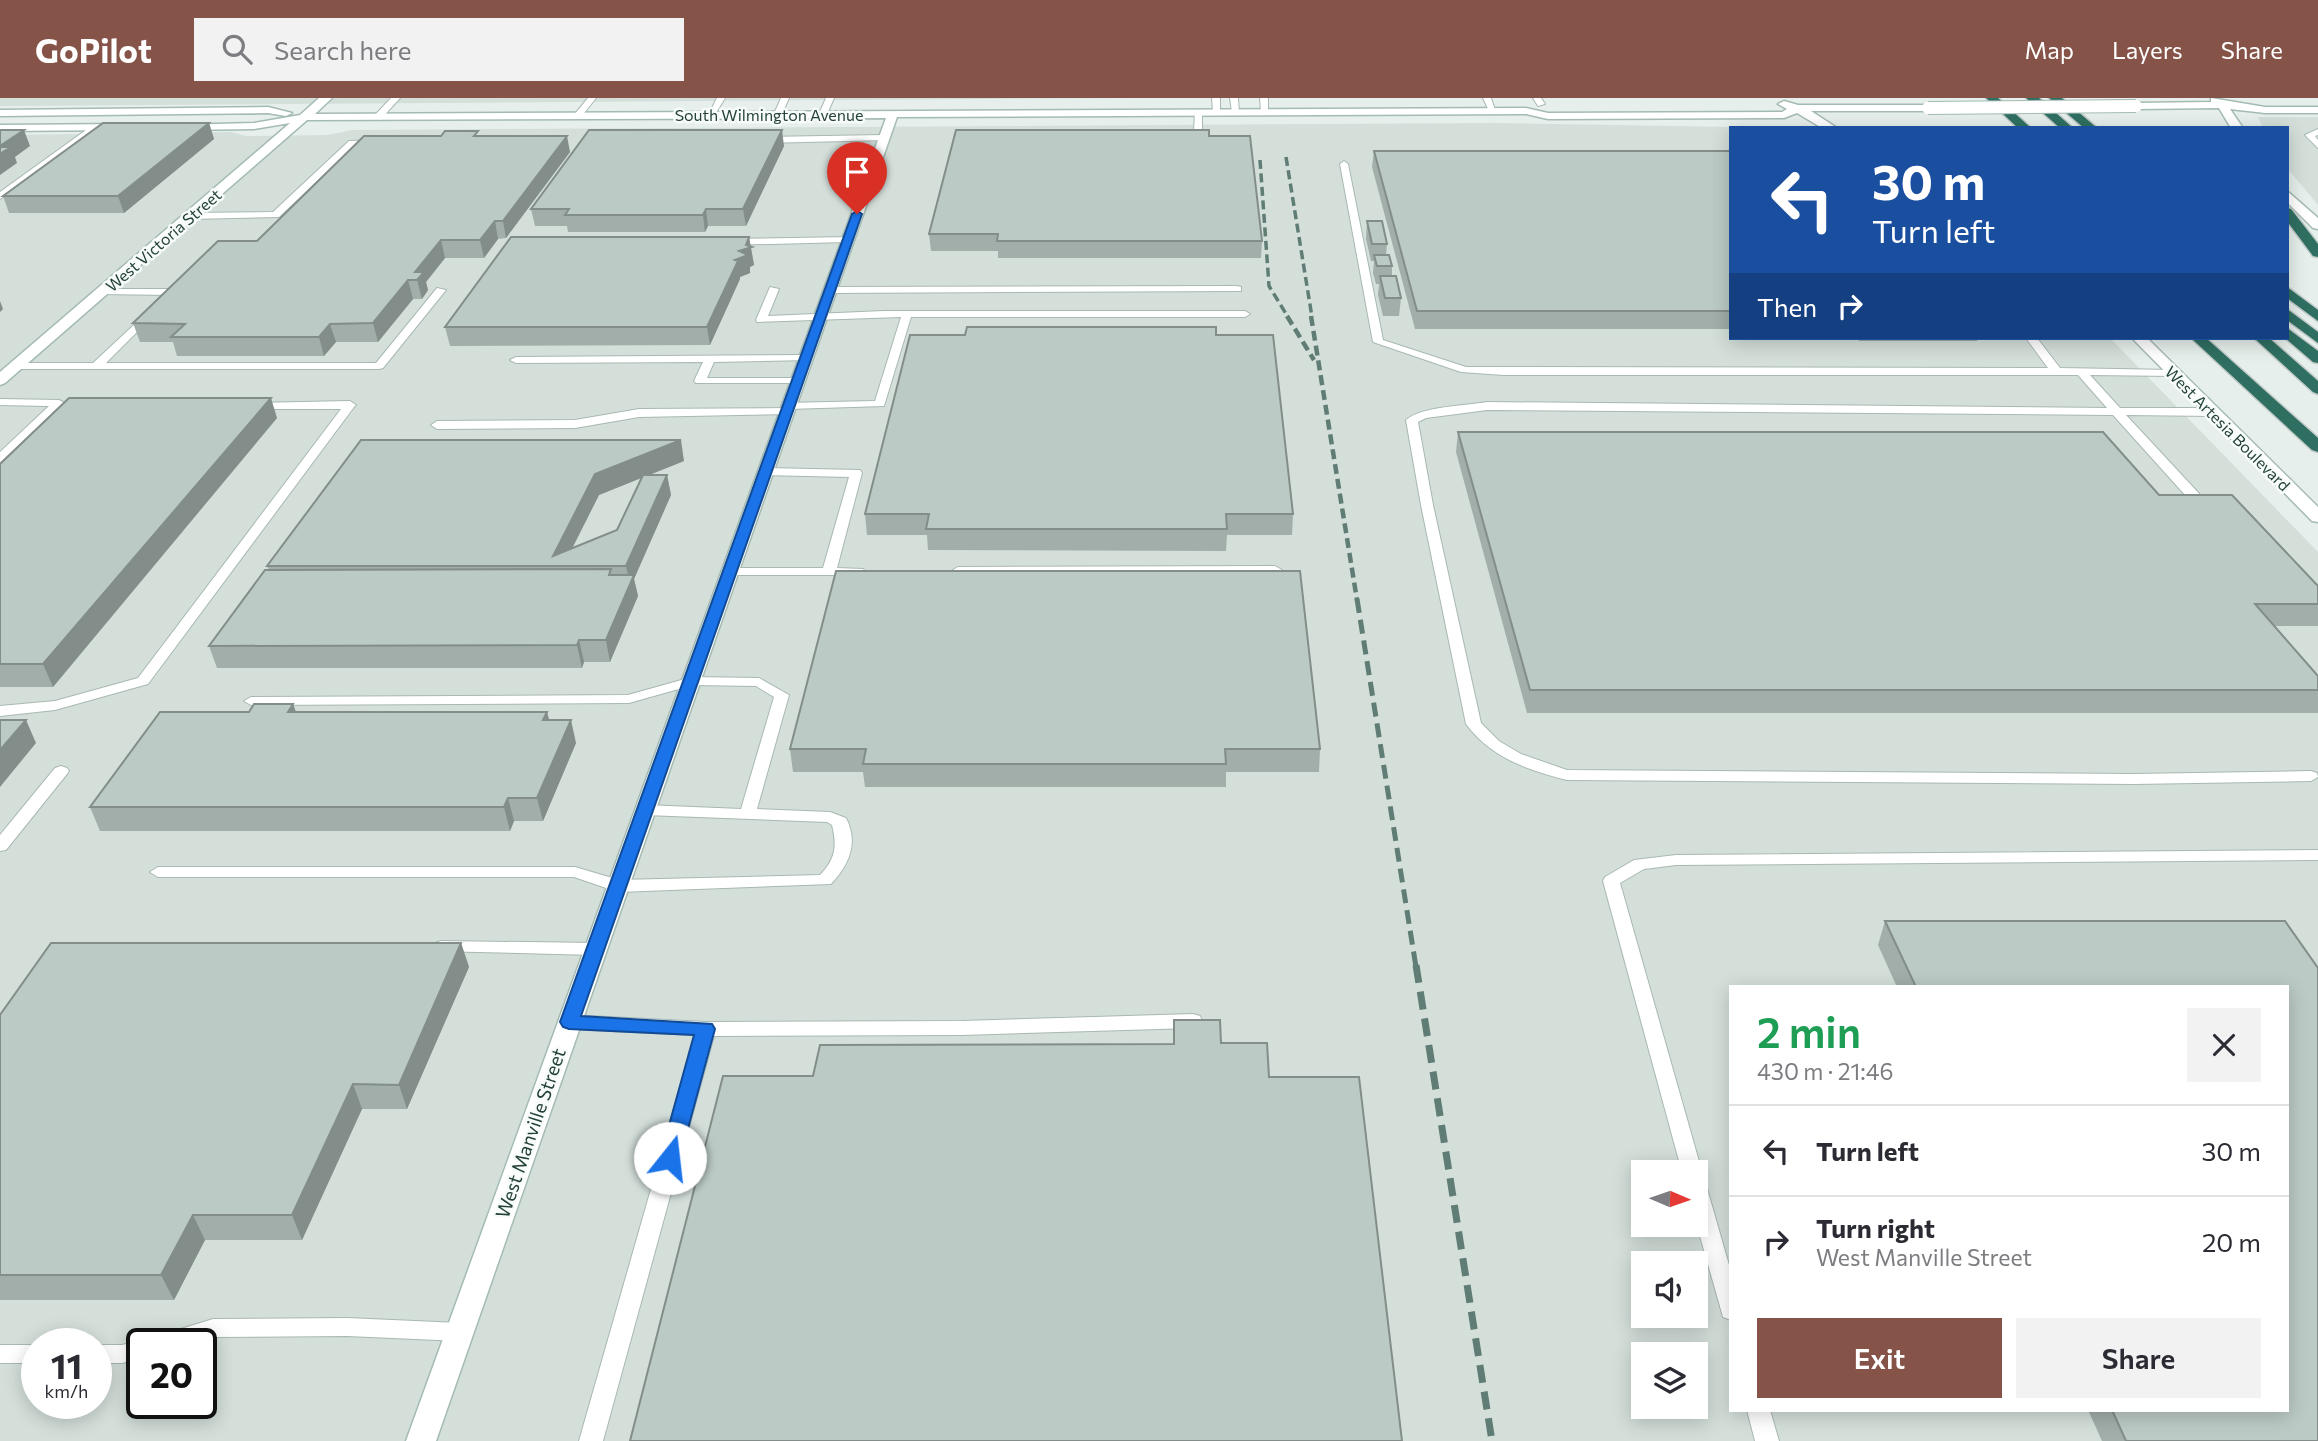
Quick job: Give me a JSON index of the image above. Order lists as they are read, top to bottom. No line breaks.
{"streets":{"main road":["South Wilmington Avenue","West Victoria Street","West Artesia Boulevard","West Manville Street"]},"crossings":[["South Wilmington Avenue","West Victoria Street"],["South Wilmington Avenue","West Manville Street"]],"north":"right","page":{"header":"GoPilot","search":"Search here","nav":["Map","Layers","Share"],"turn":["30 m","Turn left"],"then":"Then","heading":["2 min","430 m · 21:46"],"list":[{"name":"Turn left","value":"30 m"},{"name":"Turn right","note":"West Manville Street","value":"20 m"}],"buttons":["Exit","Share"],"speed":"11 km/h","limit":"20"}}
